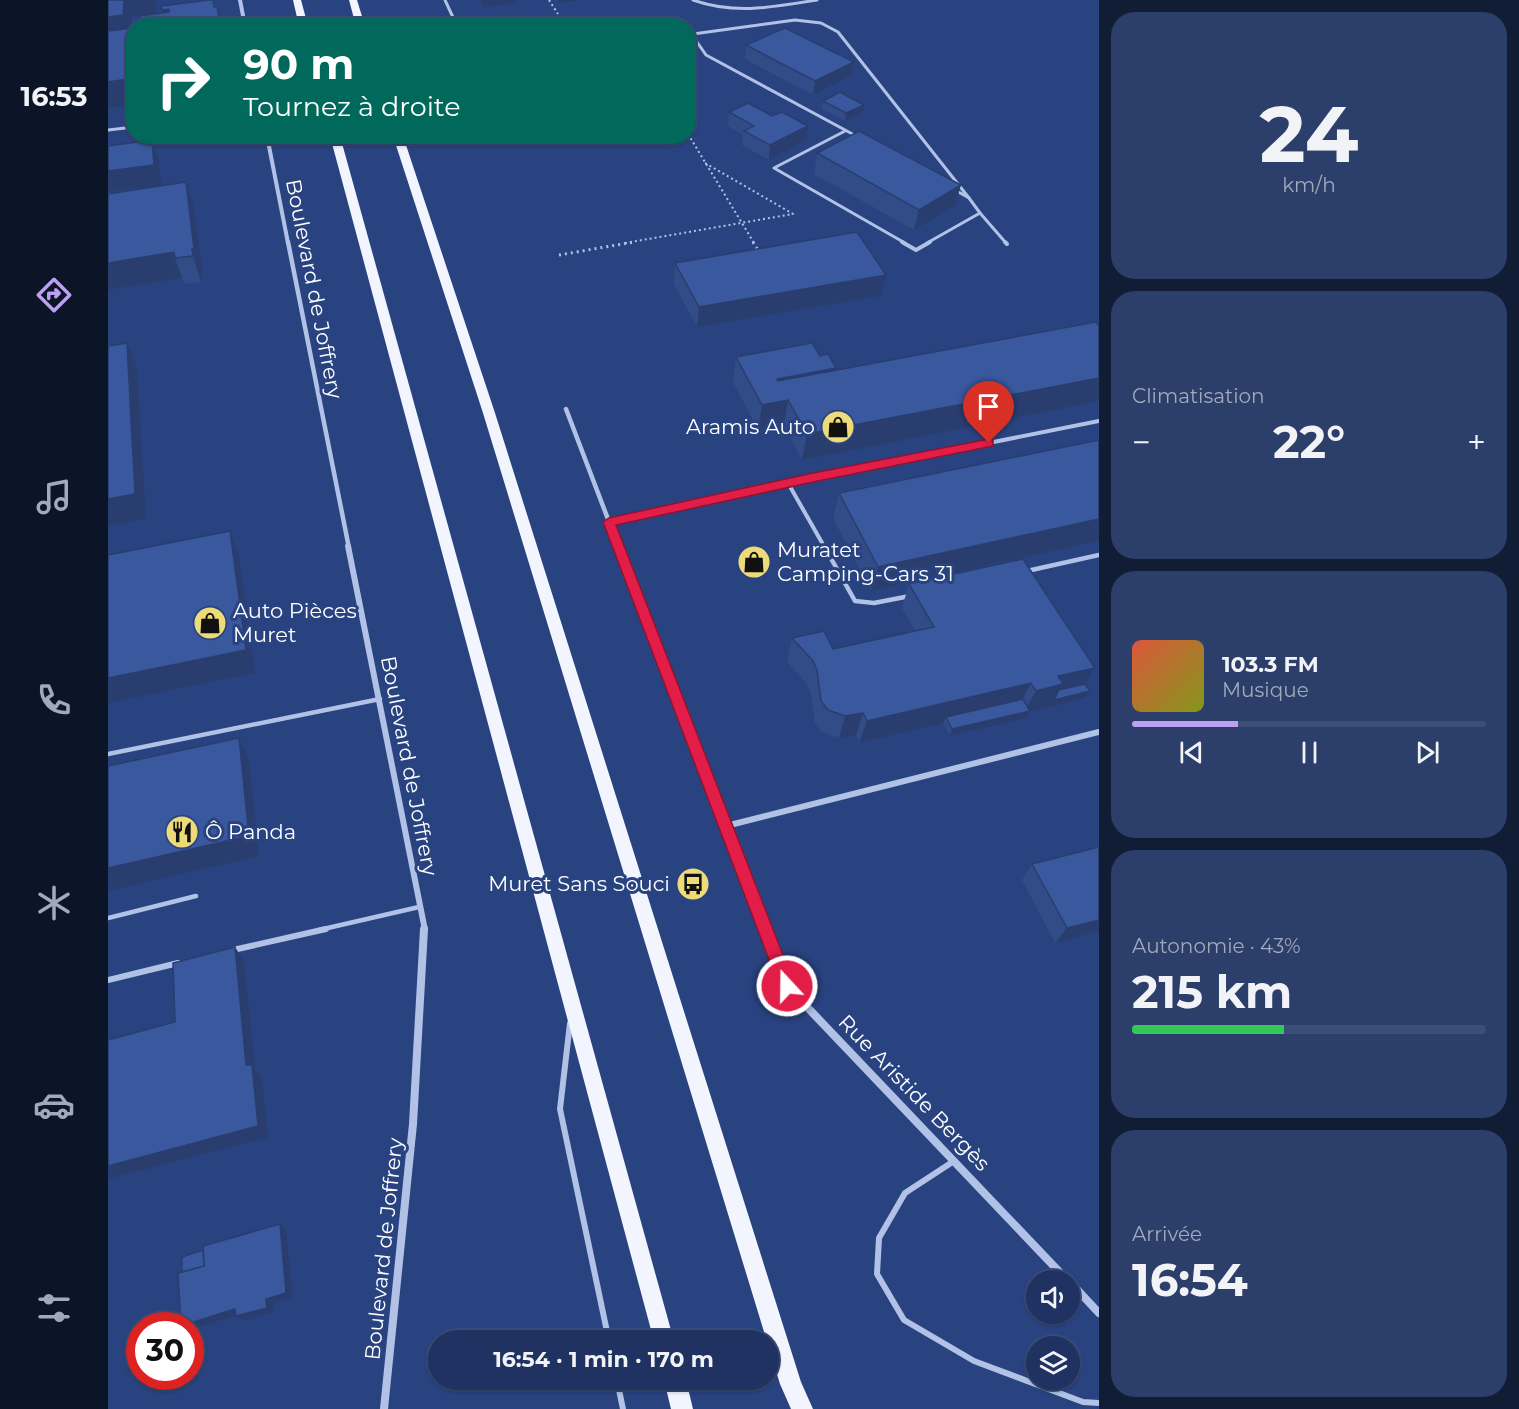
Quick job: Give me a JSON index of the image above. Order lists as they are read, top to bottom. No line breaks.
{"streets":{"street":["Boulevard de Joffrery","Rue Aristide Bergès"]},"places":{"shop":["Aramis Auto","Muratet Camping-Cars 31","Auto Pièces Muret"],"restaurant":["Ô Panda"],"bus stop":["Muret Sans Souci"]},"page":{"tabs":"16:53","tile":[["24","km/h"],"Climatisation",["Autonomie · 43%","215 km"],["Arrivée","16:54"]],"turn":["90 m","Tournez à droite"],"heat":["−","22°","+"],"song":["103.3 FM","Musique"],"limit":"30","trip":"16:54 · 1 min · 170 m"}}
